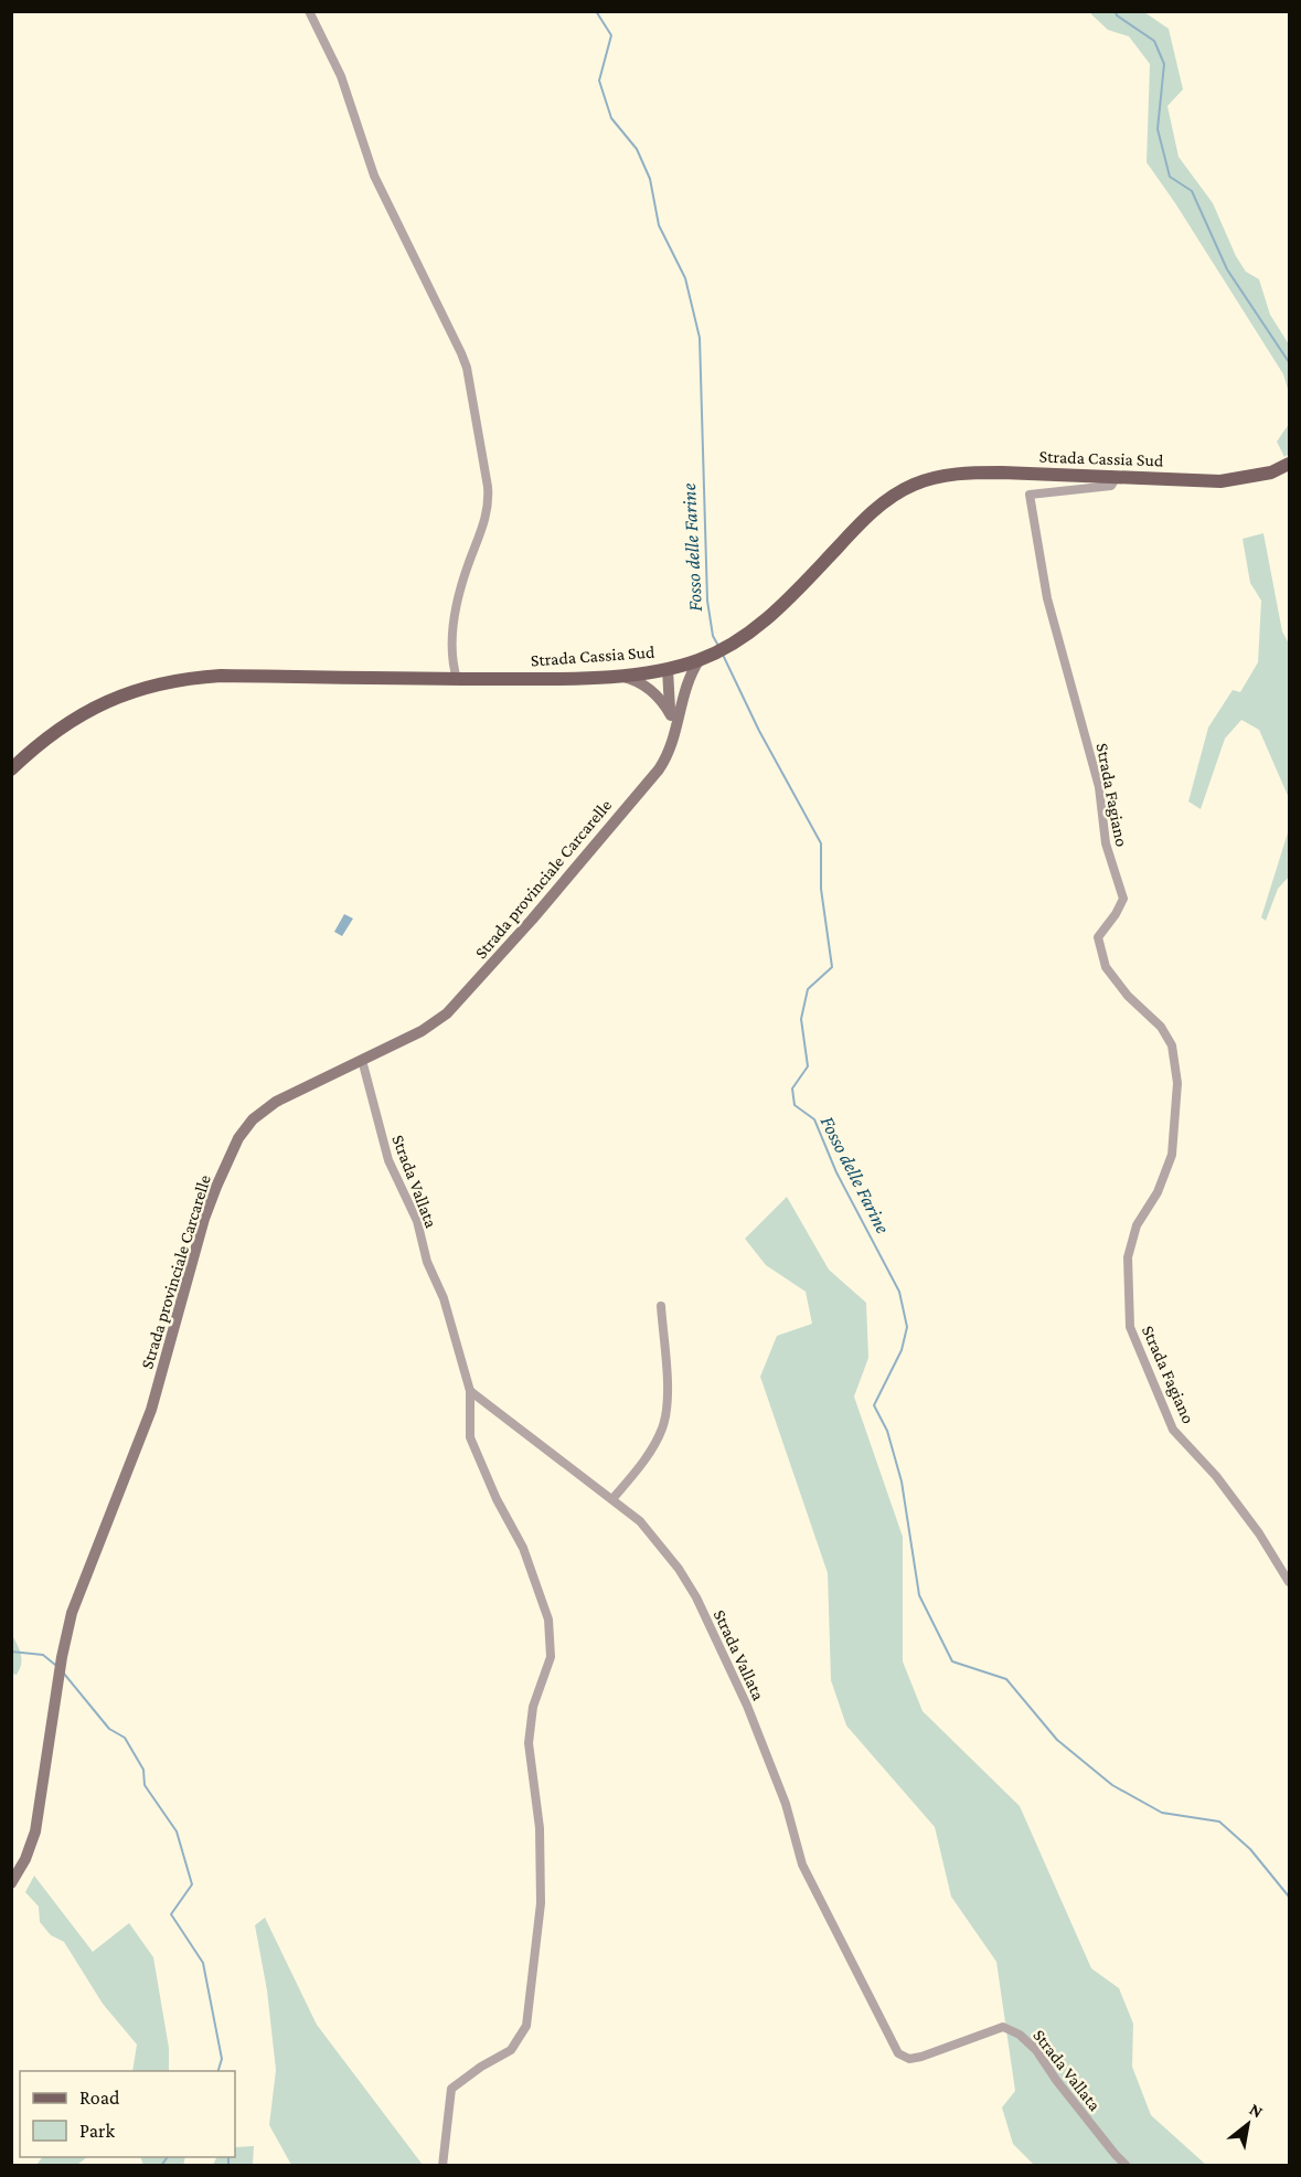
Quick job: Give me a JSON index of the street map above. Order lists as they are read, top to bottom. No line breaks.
{"streets":{"main road":["Strada Cassia Sud","Strada provinciale Carcarelle"],"street":["Strada Fagiano","Strada Vallata"]},"crossings":[["Strada Cassia Sud","Strada Fagiano"],["Strada Cassia Sud","Strada provinciale Carcarelle"],["Strada provinciale Carcarelle","Strada Vallata"]],"water":["Fosso delle Farine"],"legend":["Road","Park"],"north":"top right"}
